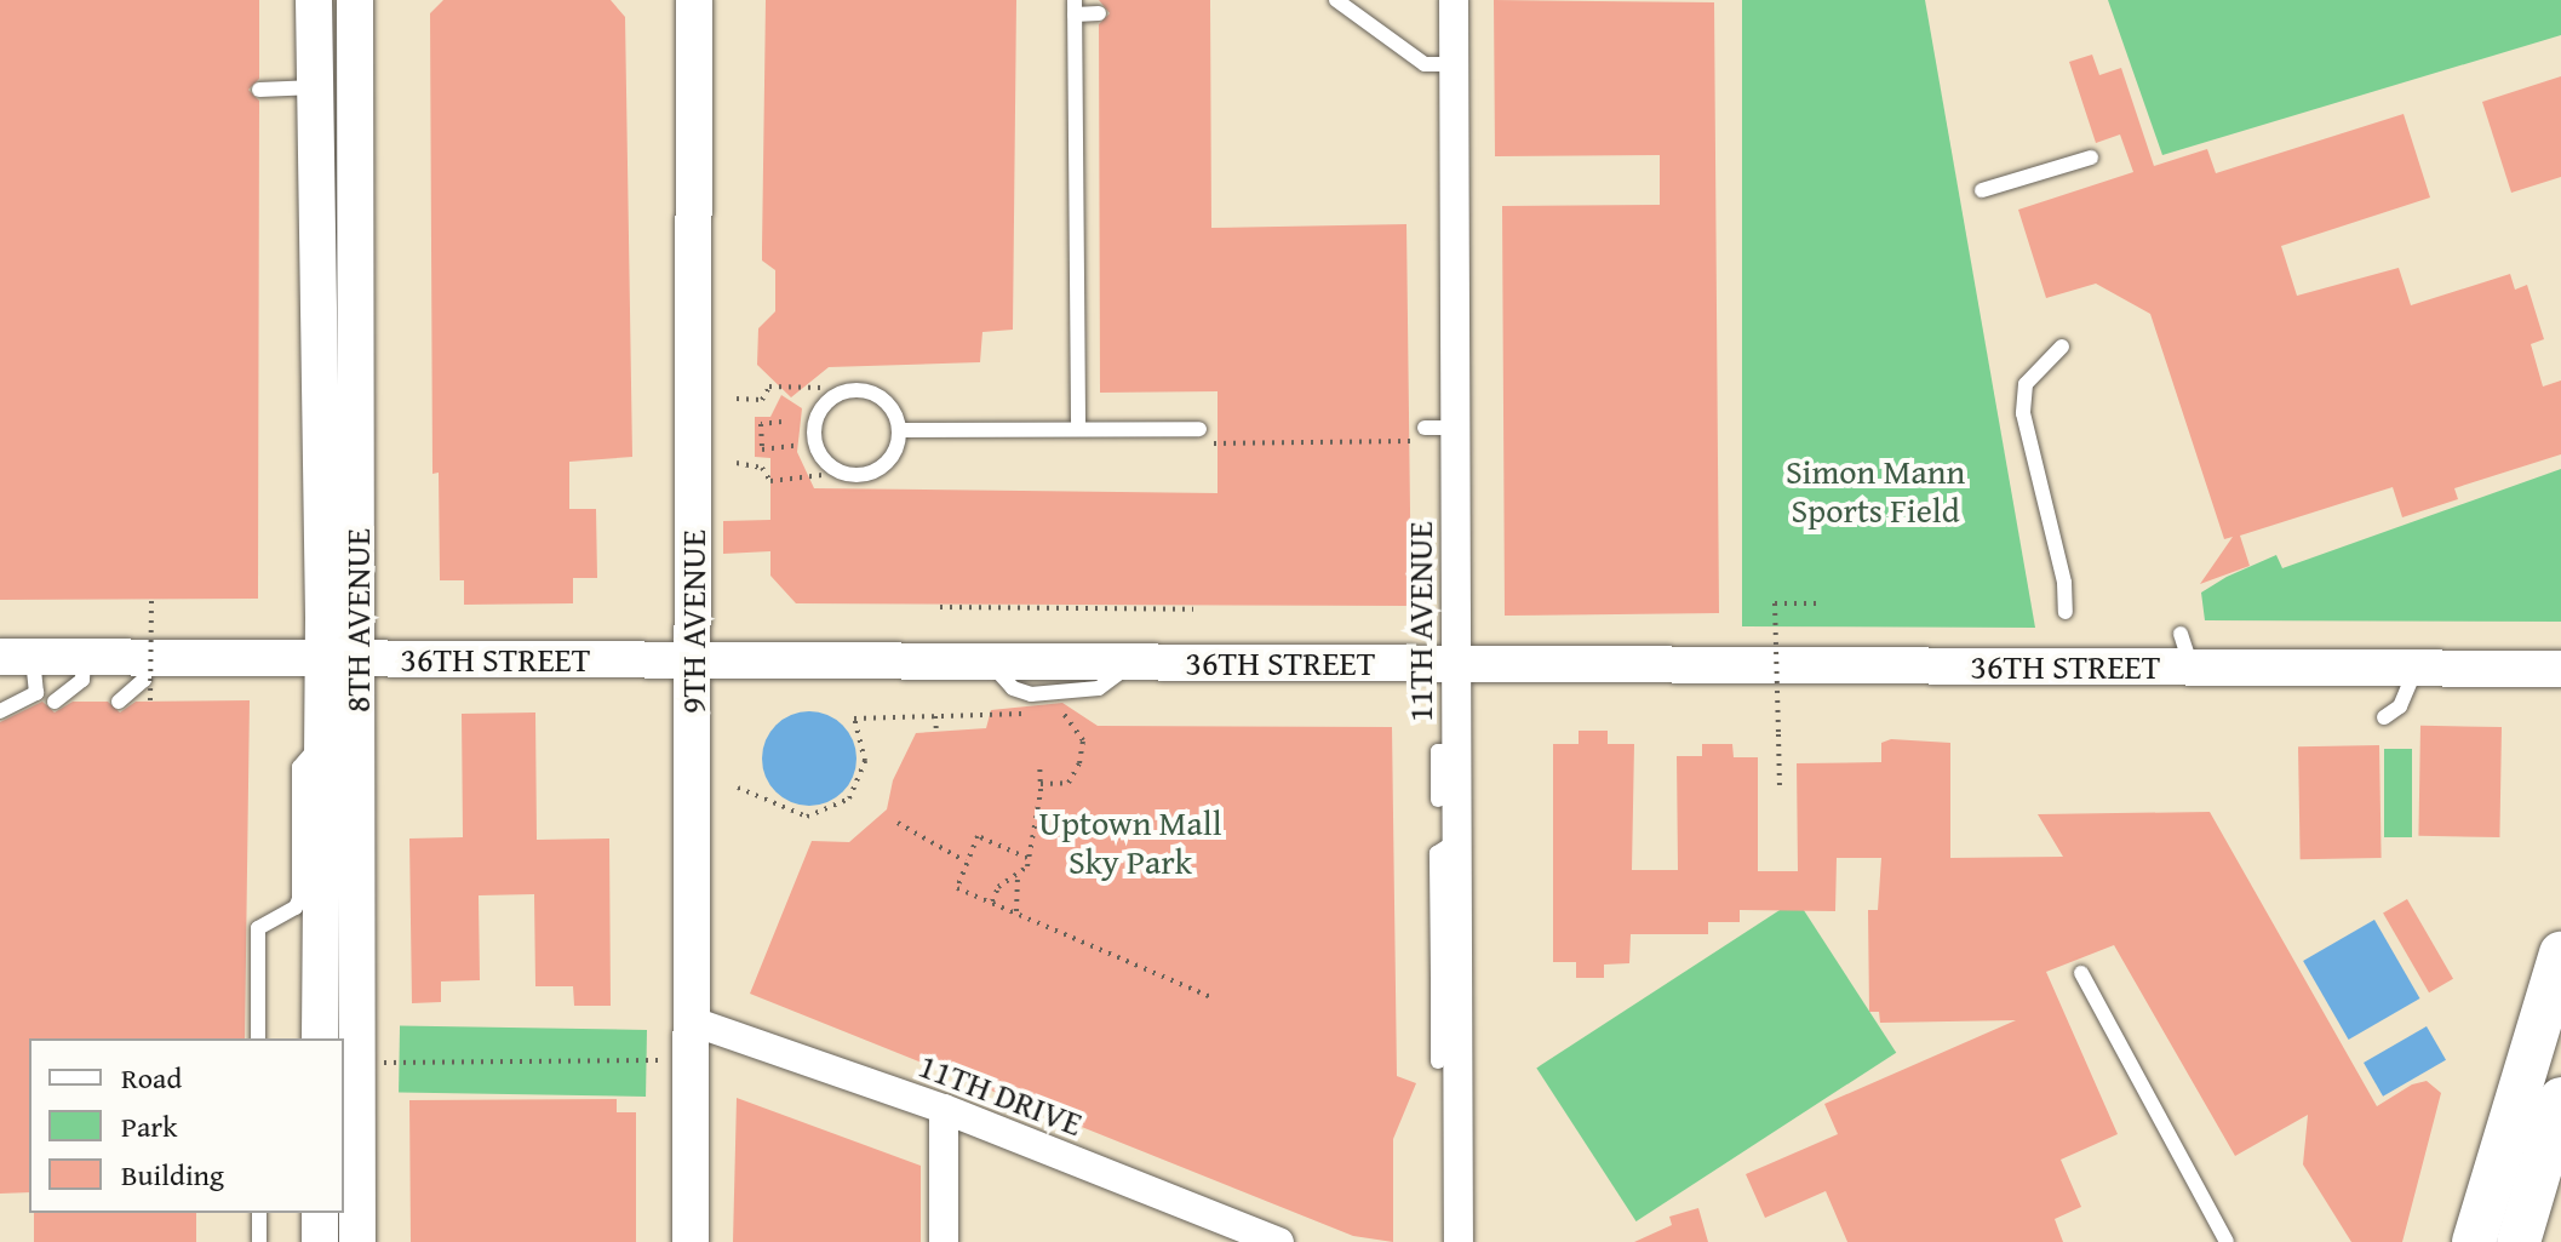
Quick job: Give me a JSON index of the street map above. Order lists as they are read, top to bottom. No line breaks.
{"streets":{"street":["8TH AVENUE","9TH AVENUE","11TH AVENUE","36TH STREET","11TH DRIVE"]},"crossings":[["8TH AVENUE","36TH STREET"],["9TH AVENUE","36TH STREET"],["9TH AVENUE","11TH DRIVE"],["11TH AVENUE","36TH STREET"]],"parks":["Simon Mann Sports Field","Uptown Mall Sky Park"],"legend":["Road","Park","Building"]}
